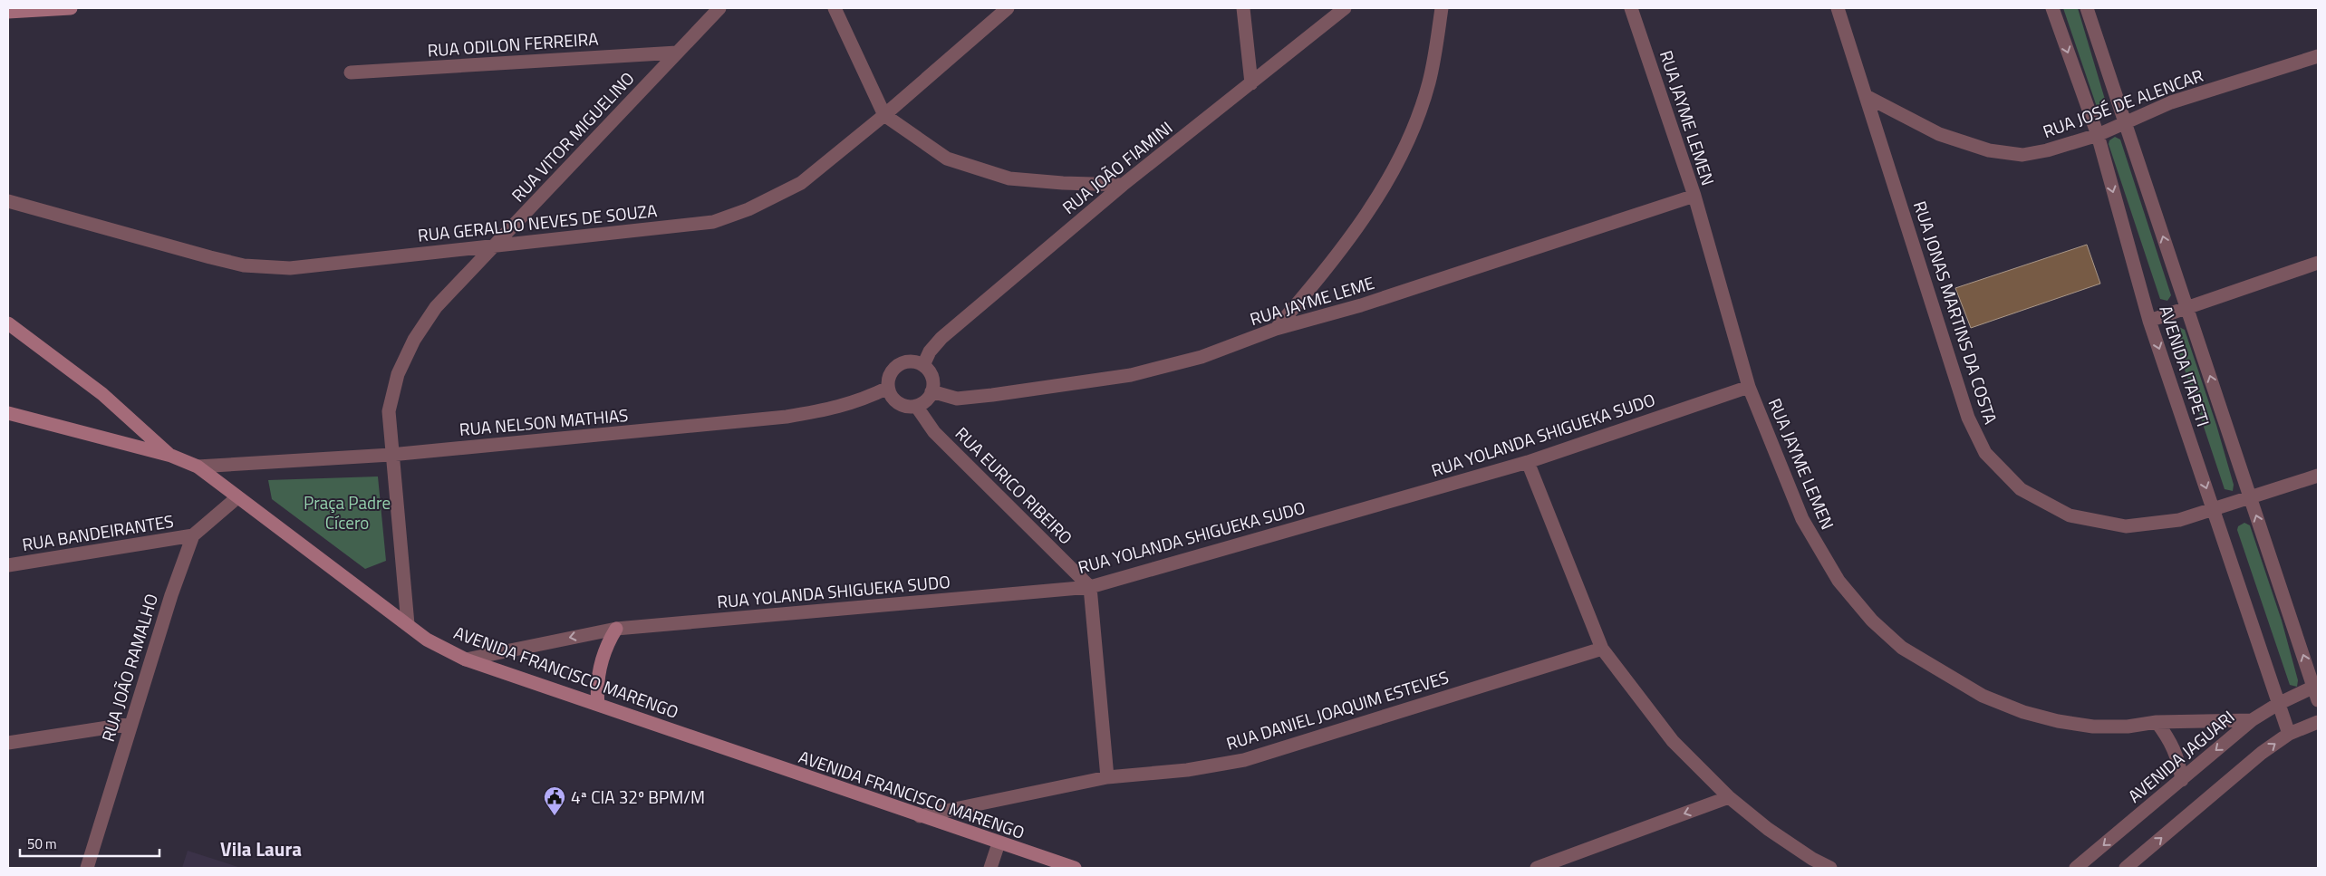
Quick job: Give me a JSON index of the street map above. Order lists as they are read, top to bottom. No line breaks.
{"streets":{"main road":["AVENIDA FRANCISCO MARENGO"],"street":["RUA ODILON FERREIRA","RUA JOSÉ DE ALENCAR","RUA JAYME LEMEN","RUA VITOR MIGUELINO","RUA JOÃO FIAMINI","RUA GERALDO NEVES DE SOUZA","RUA JAYME LEME","RUA JONAS MARTINS DA COSTA","AVENIDA ITAPETI","RUA NELSON MATHIAS","RUA YOLANDA SHIGUEKA SUDO","RUA EURICO RIBEIRO","RUA BANDEIRANTES","RUA JOÃO RAMALHO","RUA DANIEL JOAQUIM ESTEVES","AVENIDA JAGUARI"]},"crossings":[["RUA ODILON FERREIRA","RUA VITOR MIGUELINO"],["RUA JOSÉ DE ALENCAR","RUA JONAS MARTINS DA COSTA"],["RUA JOSÉ DE ALENCAR","AVENIDA ITAPETI"],["RUA JAYME LEMEN","RUA JAYME LEME"],["RUA JAYME LEMEN","RUA YOLANDA SHIGUEKA SUDO"],["RUA JAYME LEMEN","AVENIDA JAGUARI"],["RUA VITOR MIGUELINO","RUA GERALDO NEVES DE SOUZA"],["RUA VITOR MIGUELINO","RUA NELSON MATHIAS"],["RUA VITOR MIGUELINO","AVENIDA FRANCISCO MARENGO"],["RUA JOÃO FIAMINI","RUA JAYME LEME"],["RUA JOÃO FIAMINI","RUA NELSON MATHIAS"],["RUA JOÃO FIAMINI","RUA EURICO RIBEIRO"],["RUA JAYME LEME","RUA NELSON MATHIAS"],["RUA JAYME LEME","RUA EURICO RIBEIRO"],["RUA JONAS MARTINS DA COSTA","AVENIDA ITAPETI"],["AVENIDA ITAPETI","AVENIDA JAGUARI"],["RUA NELSON MATHIAS","RUA EURICO RIBEIRO"],["RUA NELSON MATHIAS","AVENIDA FRANCISCO MARENGO"],["RUA YOLANDA SHIGUEKA SUDO","RUA EURICO RIBEIRO"],["RUA YOLANDA SHIGUEKA SUDO","AVENIDA FRANCISCO MARENGO"],["RUA BANDEIRANTES","RUA JOÃO RAMALHO"],["RUA JOÃO RAMALHO","AVENIDA FRANCISCO MARENGO"],["AVENIDA FRANCISCO MARENGO","RUA DANIEL JOAQUIM ESTEVES"]],"districts":["Vila Laura"],"parks":["Praça Padre Cícero"],"places":{"public building":["4ª CIA 32º BPM/M"]},"scale_bar":"50 m"}
